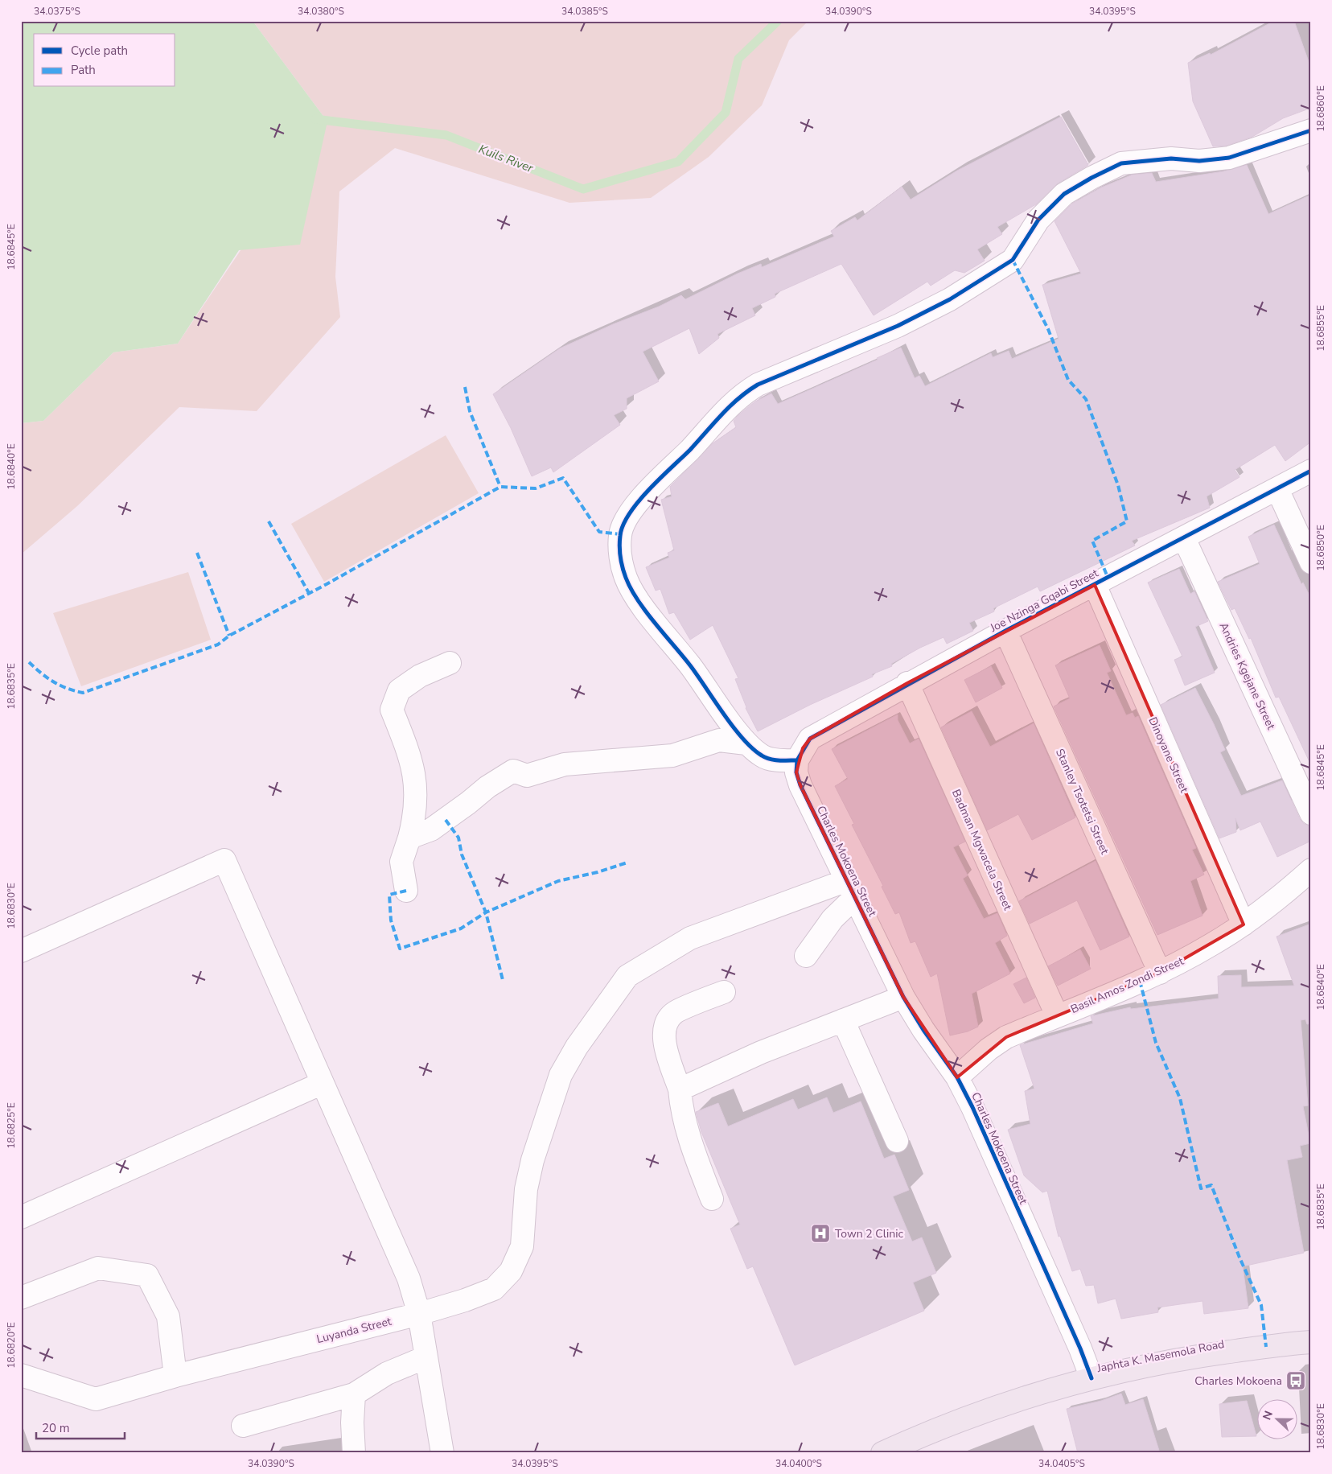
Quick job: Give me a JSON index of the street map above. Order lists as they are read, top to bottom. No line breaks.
{"streets":{"main road":["Japhta K. Masemola Road"],"street":["Joe Nzinga Gqabi Street","Andries Kgejane Street","Dinoyane Street","Stanley Tsotetsi Street","Badman Mgwacela Street","Charles Mokoena Street","Basil Amos Zondi Street","Luyanda Street"]},"crossings":[["Joe Nzinga Gqabi Street","Andries Kgejane Street"],["Joe Nzinga Gqabi Street","Dinoyane Street"],["Joe Nzinga Gqabi Street","Stanley Tsotetsi Street"],["Joe Nzinga Gqabi Street","Badman Mgwacela Street"],["Joe Nzinga Gqabi Street","Charles Mokoena Street"],["Dinoyane Street","Basil Amos Zondi Street"],["Stanley Tsotetsi Street","Basil Amos Zondi Street"],["Badman Mgwacela Street","Basil Amos Zondi Street"],["Charles Mokoena Street","Basil Amos Zondi Street"],["Charles Mokoena Street","Luyanda Street"],["Charles Mokoena Street","Japhta K. Masemola Road"]],"water":["Kuils River"],"places":{"hospital":["Town 2 Clinic"],"bus stop":["Charles Mokoena"]},"legend":["Cycle path","Path"],"scale_bar":"20 m","north":"left","coordinates":["34.0375°S","34.0380°S","34.0385°S","34.0390°S","34.0395°S","18.6860°E","18.6845°E","18.6855°E","18.6840°E","18.6850°E","18.6835°E","18.6830°E","18.6825°E","18.6820°E","34.0400°S","34.0405°S"]}
